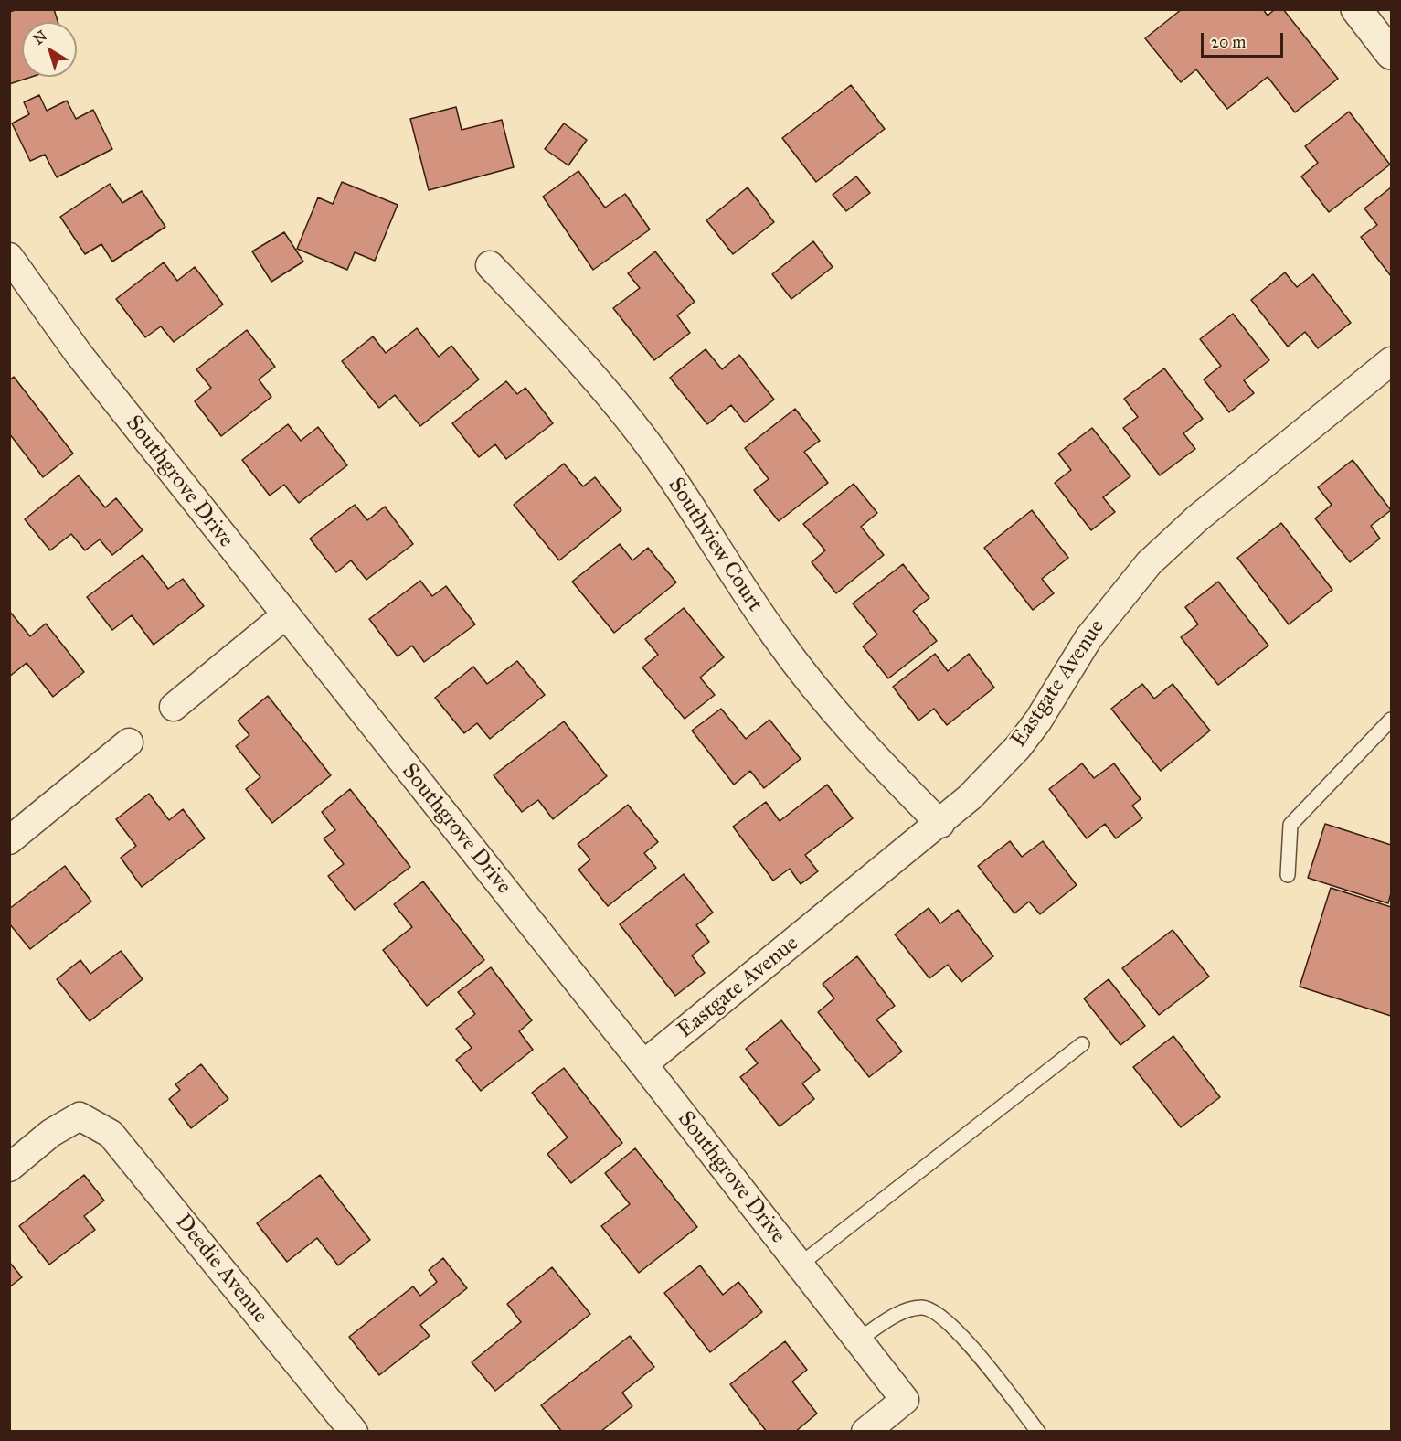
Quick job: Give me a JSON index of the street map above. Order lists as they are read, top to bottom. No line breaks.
{"streets":{"street":["Southgrove Drive","Southview Court","Eastgate Avenue","Deedie Avenue"]},"crossings":[["Southgrove Drive","Eastgate Avenue"],["Southview Court","Eastgate Avenue"]],"scale_bar":"20 m","north":"top left"}
